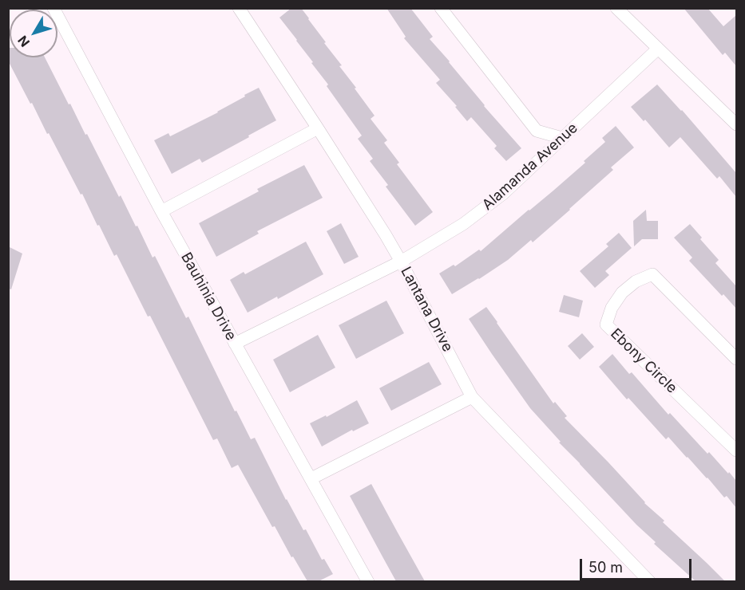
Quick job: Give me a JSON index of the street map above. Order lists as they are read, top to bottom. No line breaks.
{"streets":{"street":["Alamanda Avenue","Bauhinia Drive","Lantana Drive","Ebony Circle"]},"crossings":[["Alamanda Avenue","Bauhinia Drive"],["Alamanda Avenue","Lantana Drive"]],"scale_bar":"50 m","north":"bottom left"}
